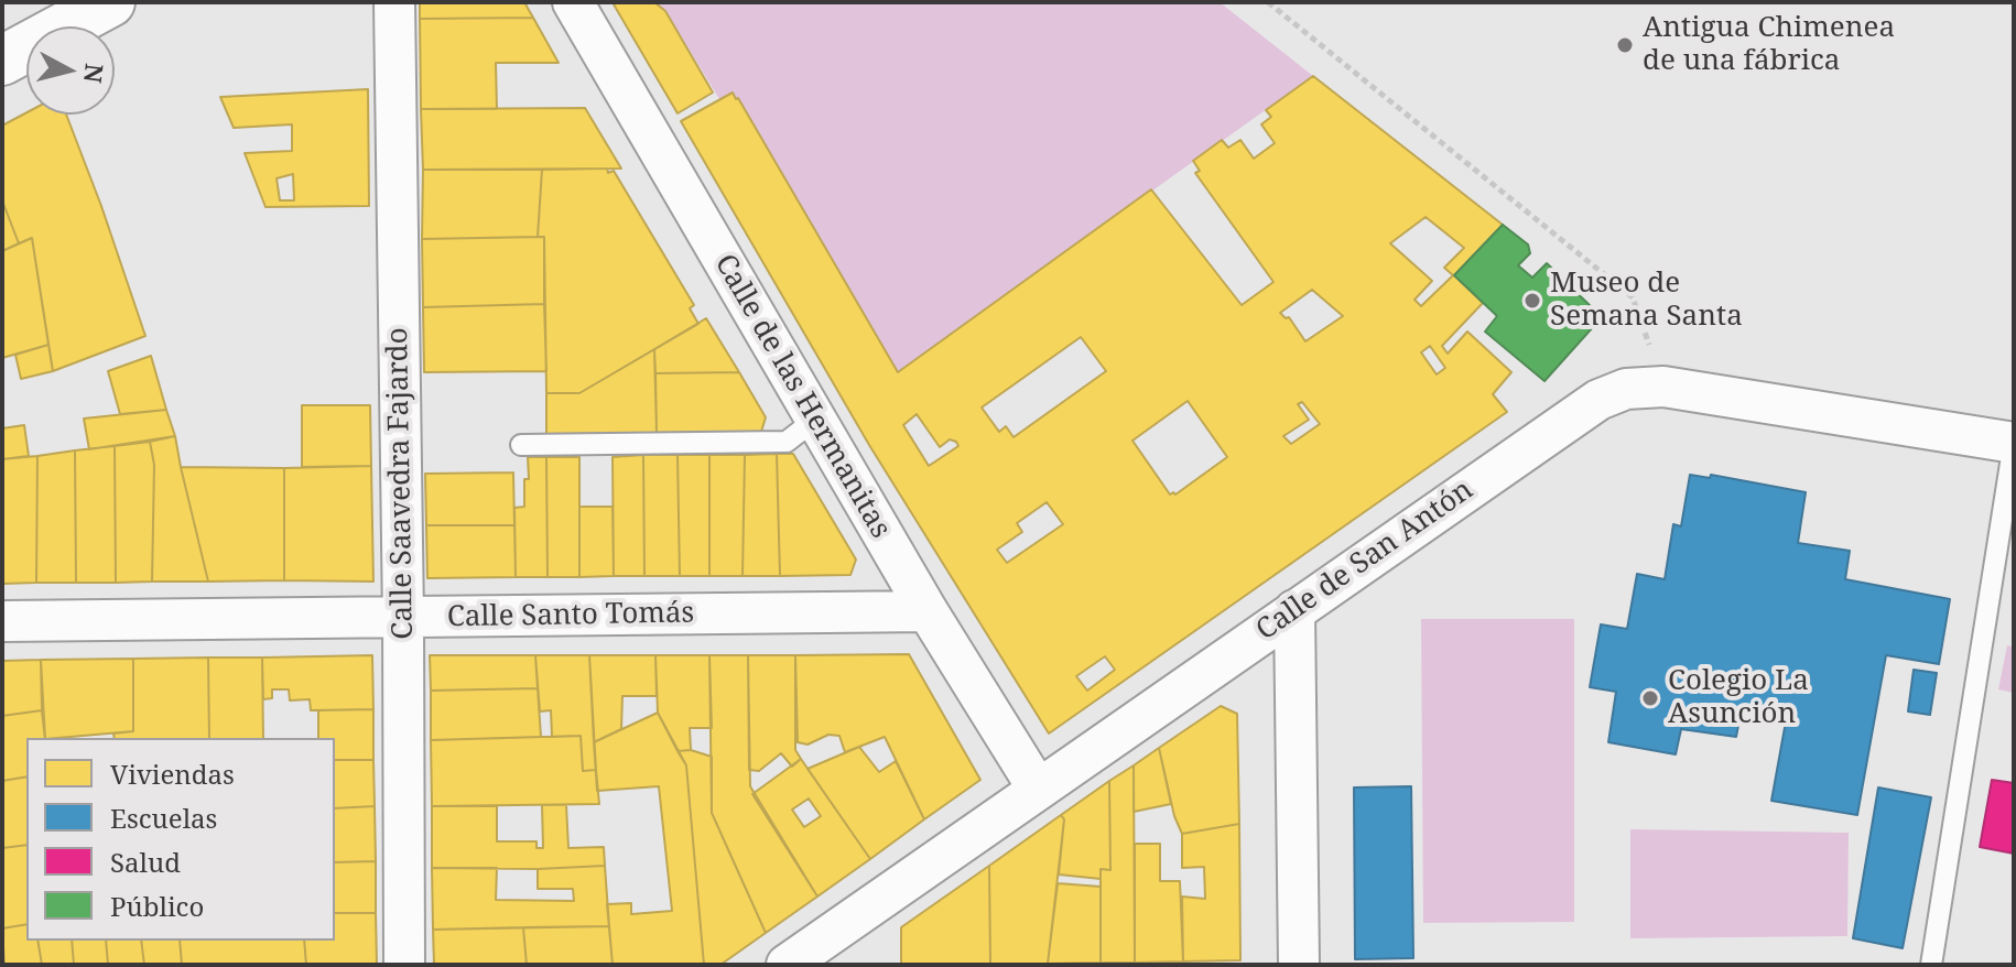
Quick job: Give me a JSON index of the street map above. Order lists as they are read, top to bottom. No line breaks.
{"streets":{"street":["Calle de las Hermanitas","Calle Saavedra Fajardo","Calle de San Antón","Calle Santo Tomás"]},"crossings":[["Calle de las Hermanitas","Calle de San Antón"],["Calle de las Hermanitas","Calle Santo Tomás"],["Calle Saavedra Fajardo","Calle Santo Tomás"]],"places":["Antigua Chimenea de una fábrica","Museo de Semana Santa","Colegio La Asunción"],"legend":["Viviendas","Escuelas","Salud","Público"],"north":"right"}
